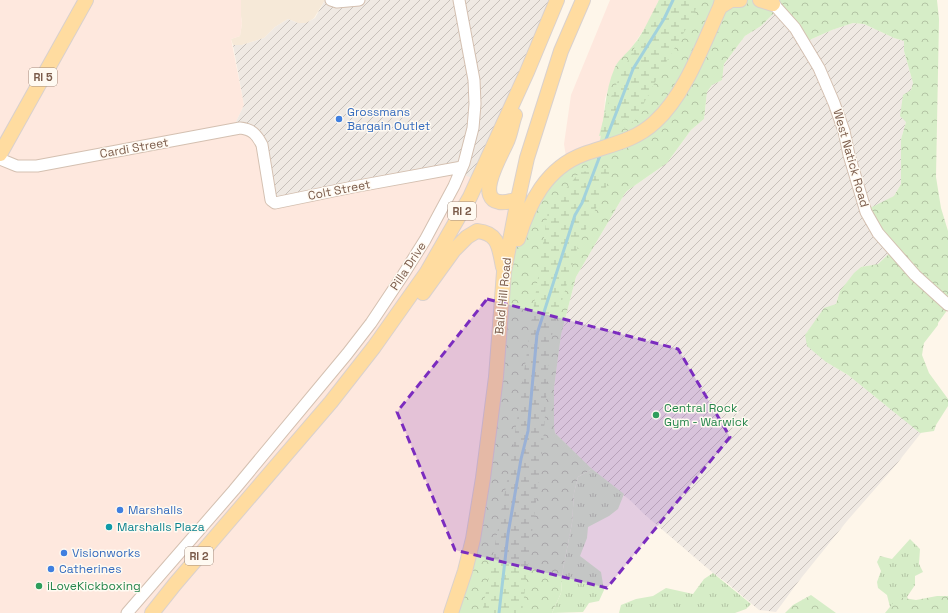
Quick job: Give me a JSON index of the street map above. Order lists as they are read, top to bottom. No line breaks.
{"streets":{"main road":["RI 5","RI 2","Bald Hill Road"],"street":["Cardi Street","West Natick Road","Colt Street","Pilla Drive"]},"crossings":[["Cardi Street","Colt Street"],["Colt Street","Pilla Drive"]],"places":["Grossmans Bargain Outlet","Central Rock Gym - Warwick","Marshalls","Marshalls Plaza","Visionworks","Catherines","iLoveKickboxing"]}
